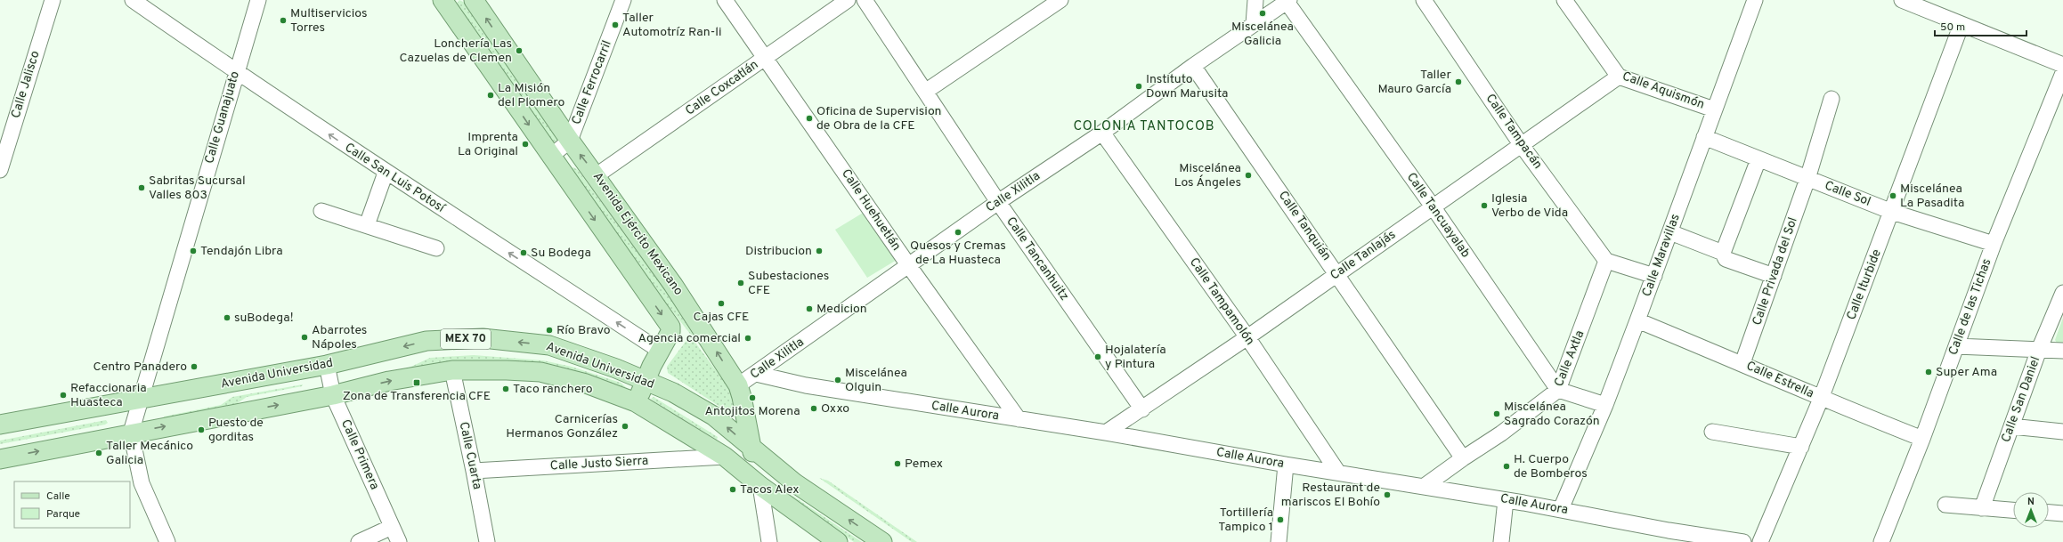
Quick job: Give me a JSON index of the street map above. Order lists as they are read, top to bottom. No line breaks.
{"streets":{"main road":["Avenida Ejército Mexicano","MEX 70","Avenida Universidad"],"street":["Calle Ferrocarril","Calle Jalisco","Calle Coxcatlán","Calle Aquismón","Calle Guanajuato","Calle Tampacán","Calle San Luis Potosí","Calle Xilitla","Calle Sol","Calle Huehuetlán","Calle Tancuayalab","Calle Tanquián","Calle Tanlajás","Calle Maravillas","Calle Tancanhuitz","Calle Privada del Sol","Calle Iturbide","Calle Tampamolón","Calle de las Tichas","Calle Axtla","Calle Estrella","Calle San Daniel","Calle Aurora","Calle Primera","Calle Cuarta","Calle Justo Sierra"]},"crossings":[["Calle Ferrocarril","Avenida Ejército Mexicano"],["Calle Coxcatlán","Calle Huehuetlán"],["Calle Coxcatlán","Avenida Ejército Mexicano"],["Calle Aquismón","Calle Tanlajás"],["Calle Aquismón","Calle Maravillas"],["Calle Guanajuato","Calle San Luis Potosí"],["Calle Guanajuato","Avenida Universidad"],["Calle Tampacán","Calle Tanlajás"],["Calle Tampacán","Calle Axtla"],["Calle Xilitla","Calle Huehuetlán"],["Calle Xilitla","Calle Tancuayalab"],["Calle Xilitla","Calle Tanquián"],["Calle Xilitla","Avenida Ejército Mexicano"],["Calle Xilitla","Calle Tancanhuitz"],["Calle Xilitla","Calle Tampamolón"],["Calle Xilitla","Calle Aurora"],["Calle Sol","Calle Maravillas"],["Calle Sol","Calle Privada del Sol"],["Calle Sol","Calle Iturbide"],["Calle Sol","Calle de las Tichas"],["Calle Huehuetlán","Calle Aurora"],["Calle Tancuayalab","Calle Tanlajás"],["Calle Tancuayalab","Calle Axtla"],["Calle Tanquián","Calle Tanlajás"],["Calle Tanquián","Calle Axtla"],["Avenida Ejército Mexicano","Avenida Universidad"],["Calle Tanlajás","Calle Tancanhuitz"],["Calle Tanlajás","Calle Tampamolón"],["Calle Tanlajás","Calle Aurora"],["Calle Maravillas","Calle Estrella"],["Calle Maravillas","Calle Aurora"],["Calle Privada del Sol","Calle Estrella"],["Calle Iturbide","Calle Estrella"],["Calle Tampamolón","Calle Aurora"],["Calle de las Tichas","Calle Estrella"],["Calle Axtla","Calle Aurora"],["Avenida Universidad","Calle Primera"],["Avenida Universidad","Calle Cuarta"],["Avenida Universidad","Calle Justo Sierra"],["Calle Cuarta","Calle Justo Sierra"]],"one_way":["Calle San Luis Potosí"],"districts":["COLONIA TANTOCOB"],"places":{"other":["Miscelánea Galicia","Multiservicios Torres","Taller Automotríz Ran-li","Lonchería Las Cazuelas de Clemen","Taller Mauro García","Instituto Down Marusita","La Misión del Plomero","Oficina de Supervision de Obra de la CFE","Imprenta La Original","Miscelánea Los Ángeles","Sabritas Sucursal Valles 803","Miscelánea La Pasadita","Iglesia Verbo de Vida","Quesos y Cremas de La Huasteca","Tendajón Libra","Distribucion","Su Bodega","Subestaciones CFE","Cajas CFE","Medicion","suBodega!","Río Bravo","Abarrotes Nápoles","Agencia comercial","Hojalatería y Pintura","Centro Panadero","Super Ama","Miscelánea Olguin","Taco ranchero","Refaccionaria Huasteca","Antojitos Morena","Oxxo","Miscelánea Sagrado Corazón","Carnicerías Hermanos González","Puesto de gorditas","Taller Mecánico Galicia","Pemex","H. Cuerpo de Bomberos","Tacos Alex","Restaurant de mariscos El Bohío","Tortillería Tampico 1"],"transit":["Zona de Transferencia CFE"]},"legend":["Calle","Parque"],"scale_bar":"50 m","north":"top"}
